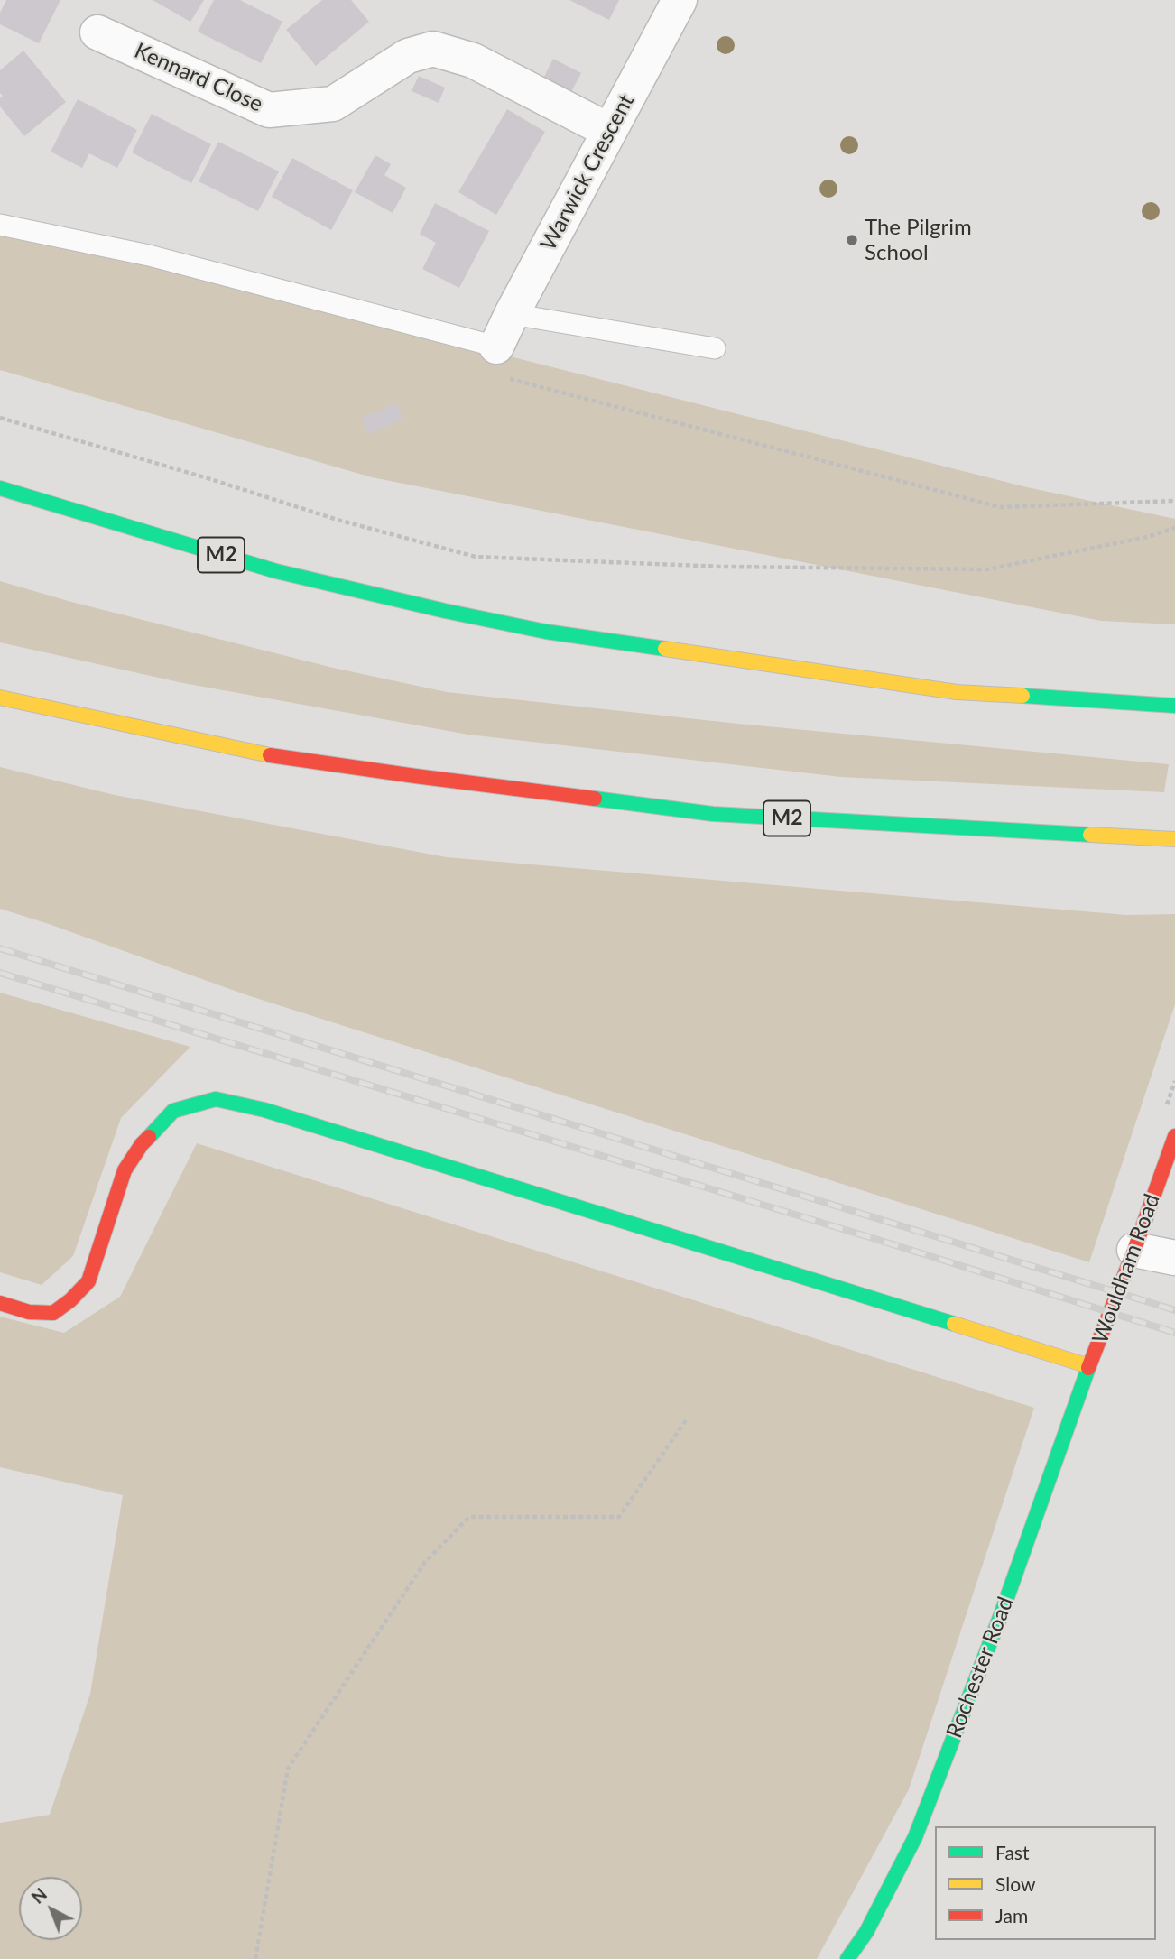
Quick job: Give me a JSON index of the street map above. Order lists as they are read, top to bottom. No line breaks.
{"streets":{"main road":["M2","Wouldham Road","Rochester Road"],"street":["Kennard Close","Warwick Crescent"]},"crossings":[["Kennard Close","Warwick Crescent"],["Wouldham Road","Rochester Road"]],"places":["The Pilgrim School"],"legend":["Fast","Slow","Jam"],"north":"top left"}
